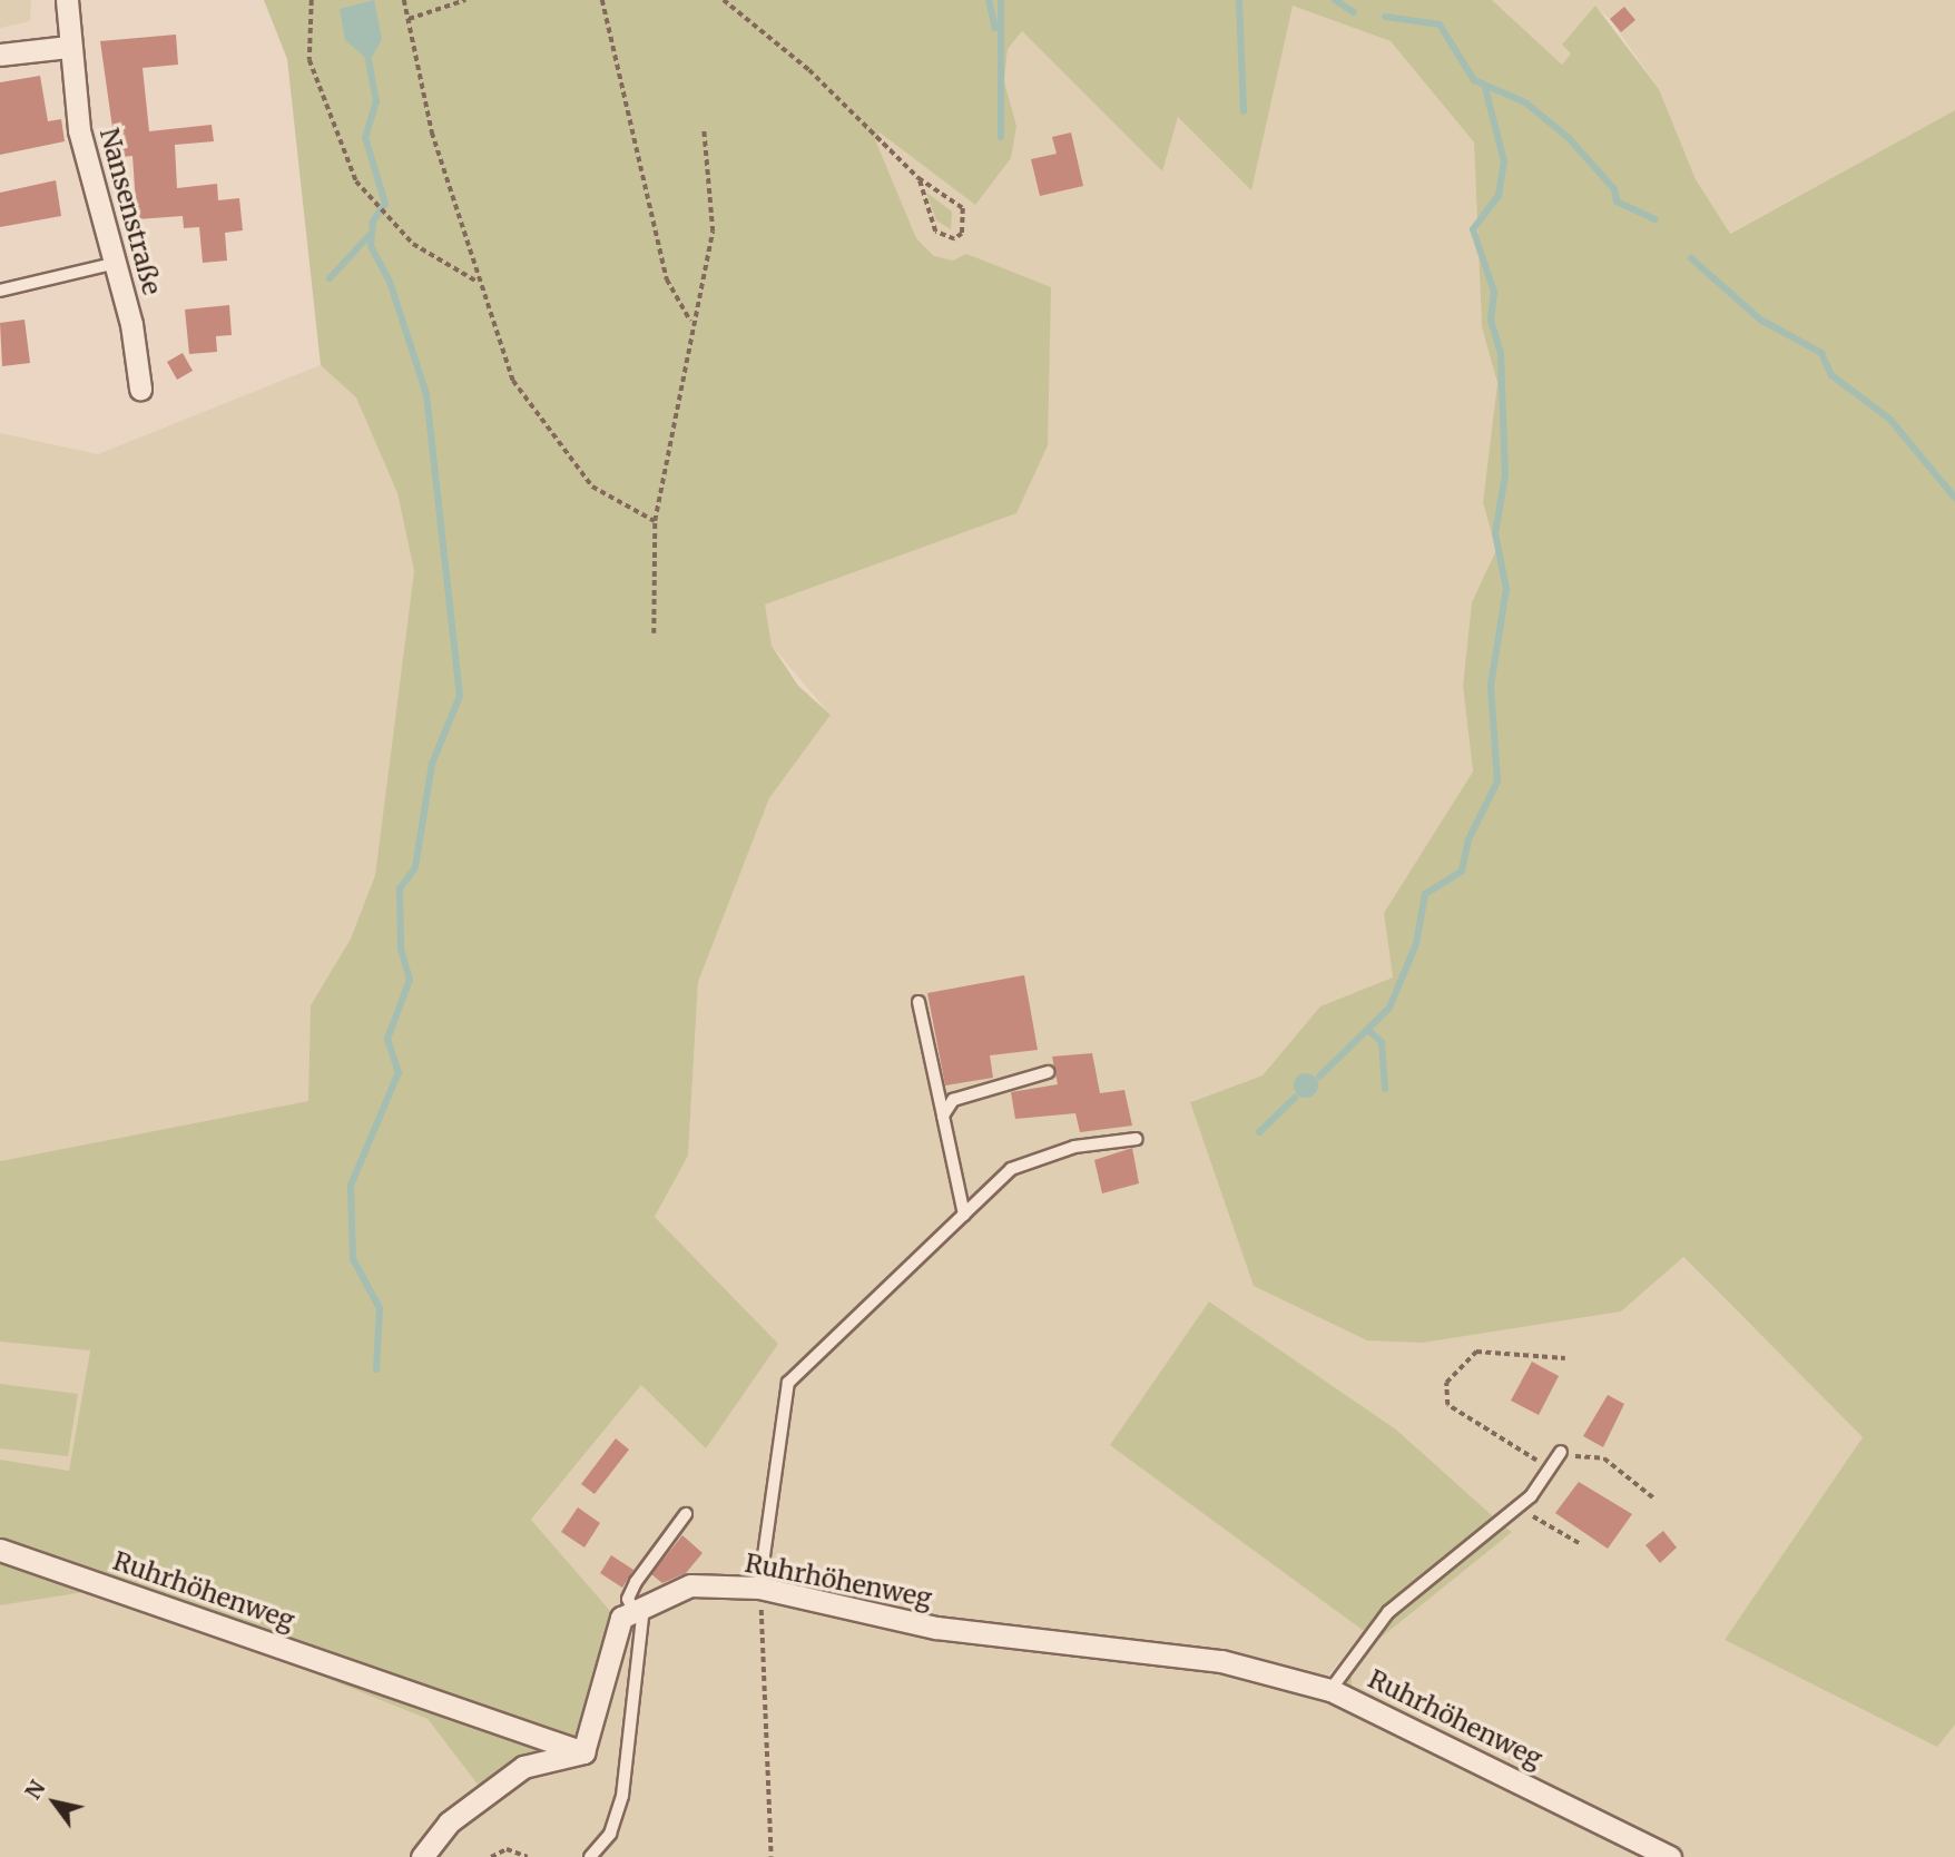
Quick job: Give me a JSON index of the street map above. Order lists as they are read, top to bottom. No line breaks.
{"streets":{"street":["Nansenstraße","Ruhrhöhenweg"]},"north":"top left"}
